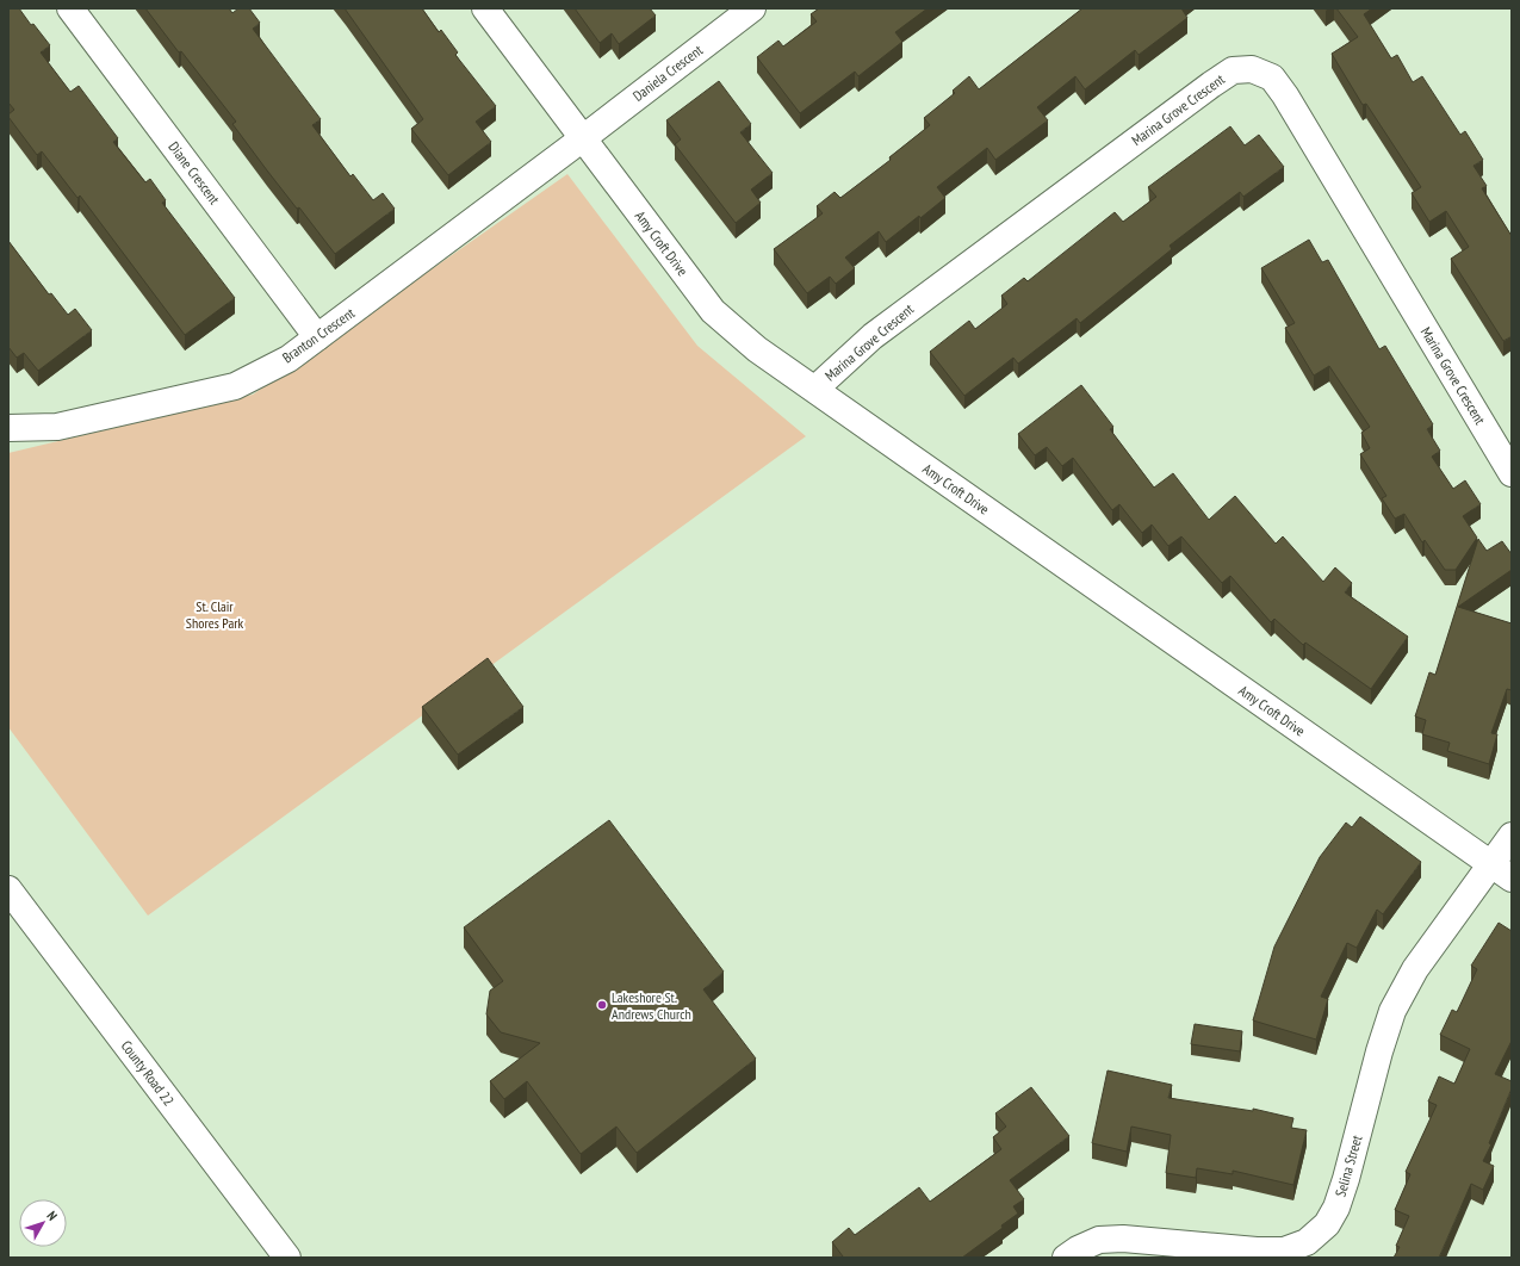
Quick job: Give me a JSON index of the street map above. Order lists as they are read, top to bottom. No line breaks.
{"streets":{"street":["Daniela Crescent","Marina Grove Crescent","Diane Crescent","Amy Croft Drive","Branton Crescent","County Road 22","Selina Street"]},"crossings":[["Daniela Crescent","Amy Croft Drive"],["Daniela Crescent","Branton Crescent"],["Marina Grove Crescent","Amy Croft Drive"],["Diane Crescent","Branton Crescent"],["Amy Croft Drive","Branton Crescent"],["Amy Croft Drive","Selina Street"]],"parks":["St. Clair Shores Park"],"places":["Lakeshore St. Andrews Church"],"north":"top right"}
